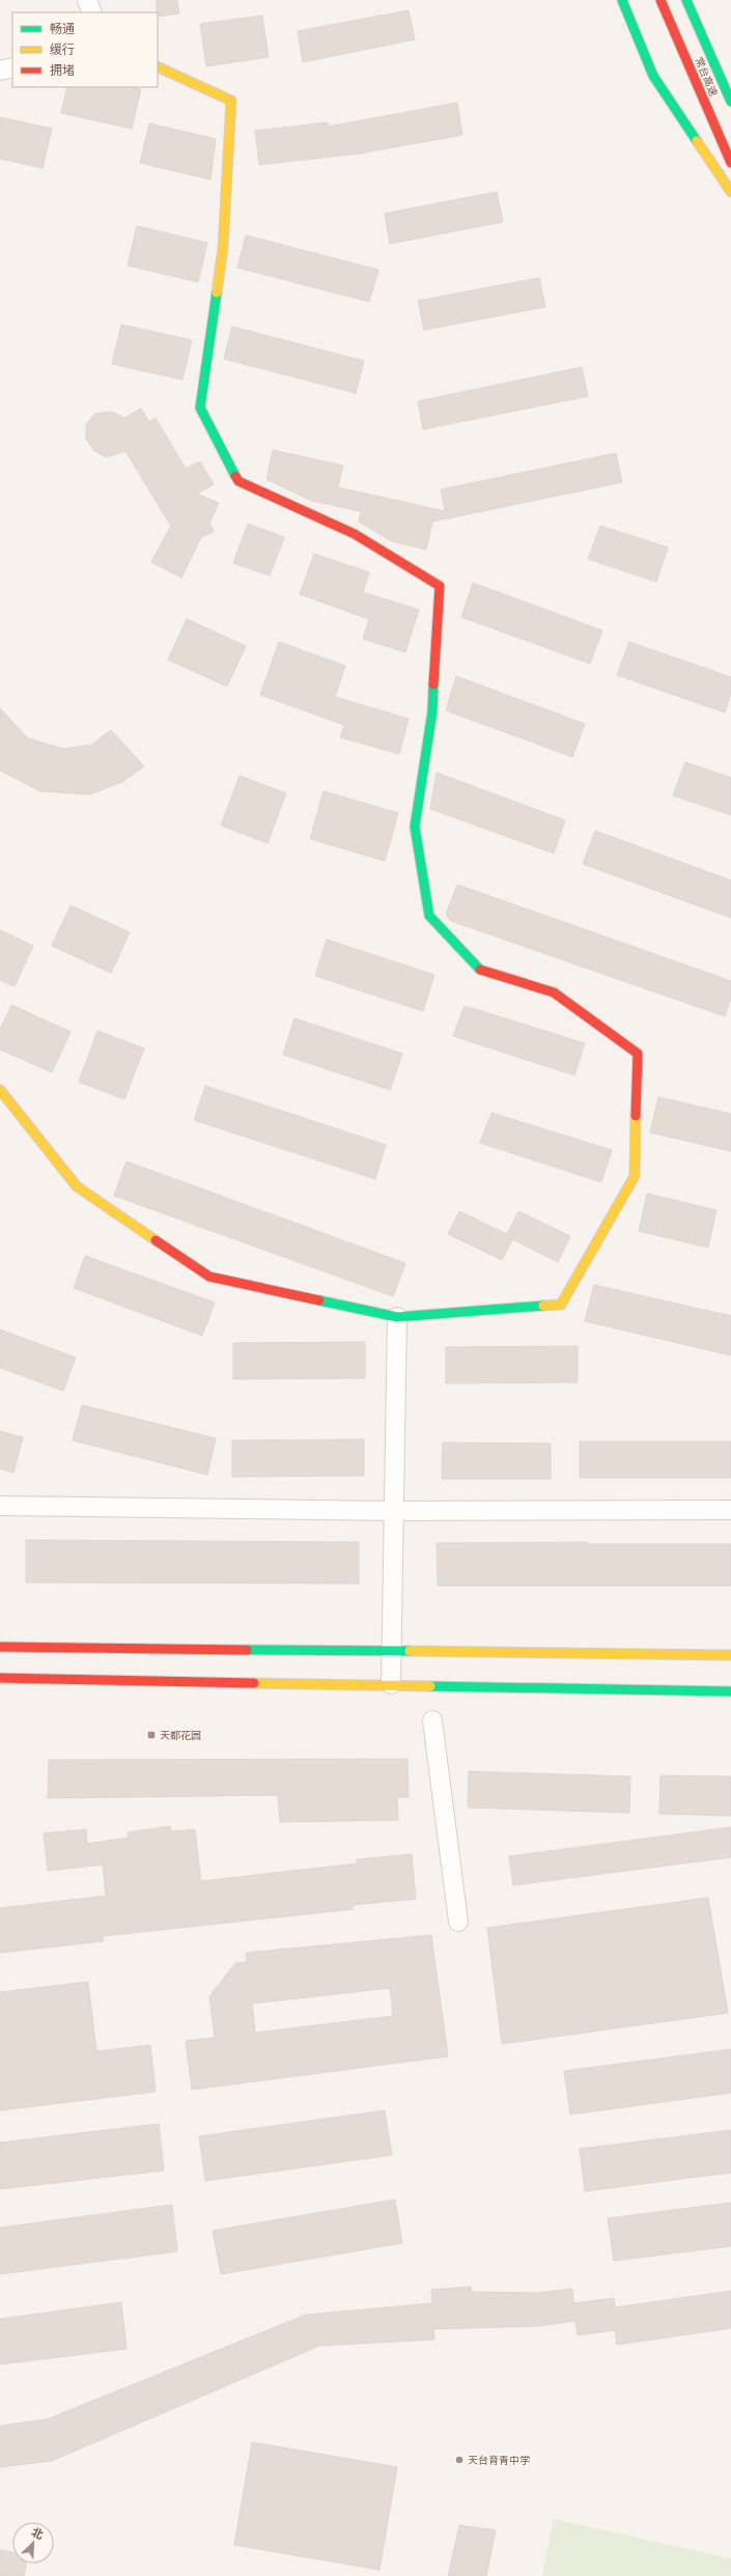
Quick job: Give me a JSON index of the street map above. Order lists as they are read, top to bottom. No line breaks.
{"streets":{"main road":["常台高速"]},"places":{"transit":["天都花园"],"other":["天台育青中学"]},"legend":["畅通","缓行","拥堵"],"north":"top right"}
